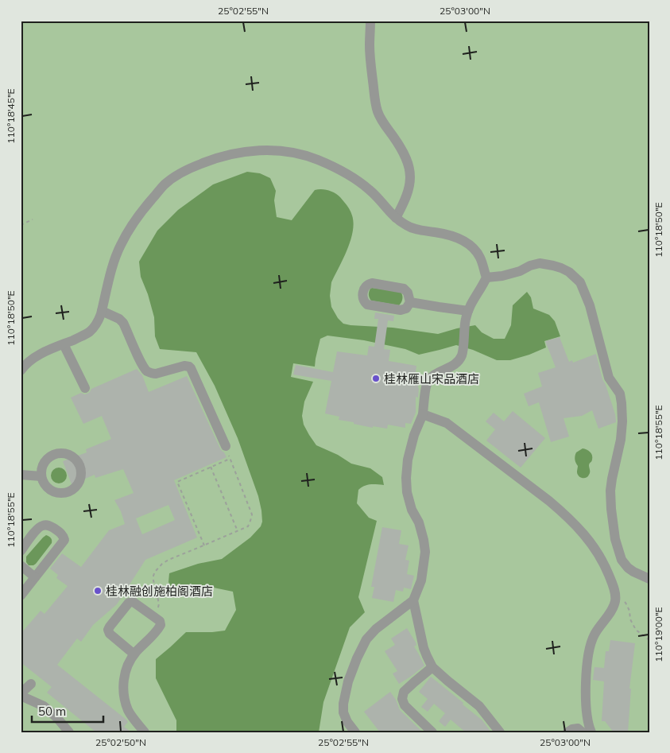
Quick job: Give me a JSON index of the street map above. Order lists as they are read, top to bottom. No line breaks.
{"places":["桂林雁山宋品酒店","桂林融创施柏阁酒店"],"scale_bar":"50 m","coordinates":["25°02'55\"N","25°03'00\"N","110°18'45\"E","110°18'50\"E","110°18'55\"E","110°19'00\"E","25°02'50\"N"]}
